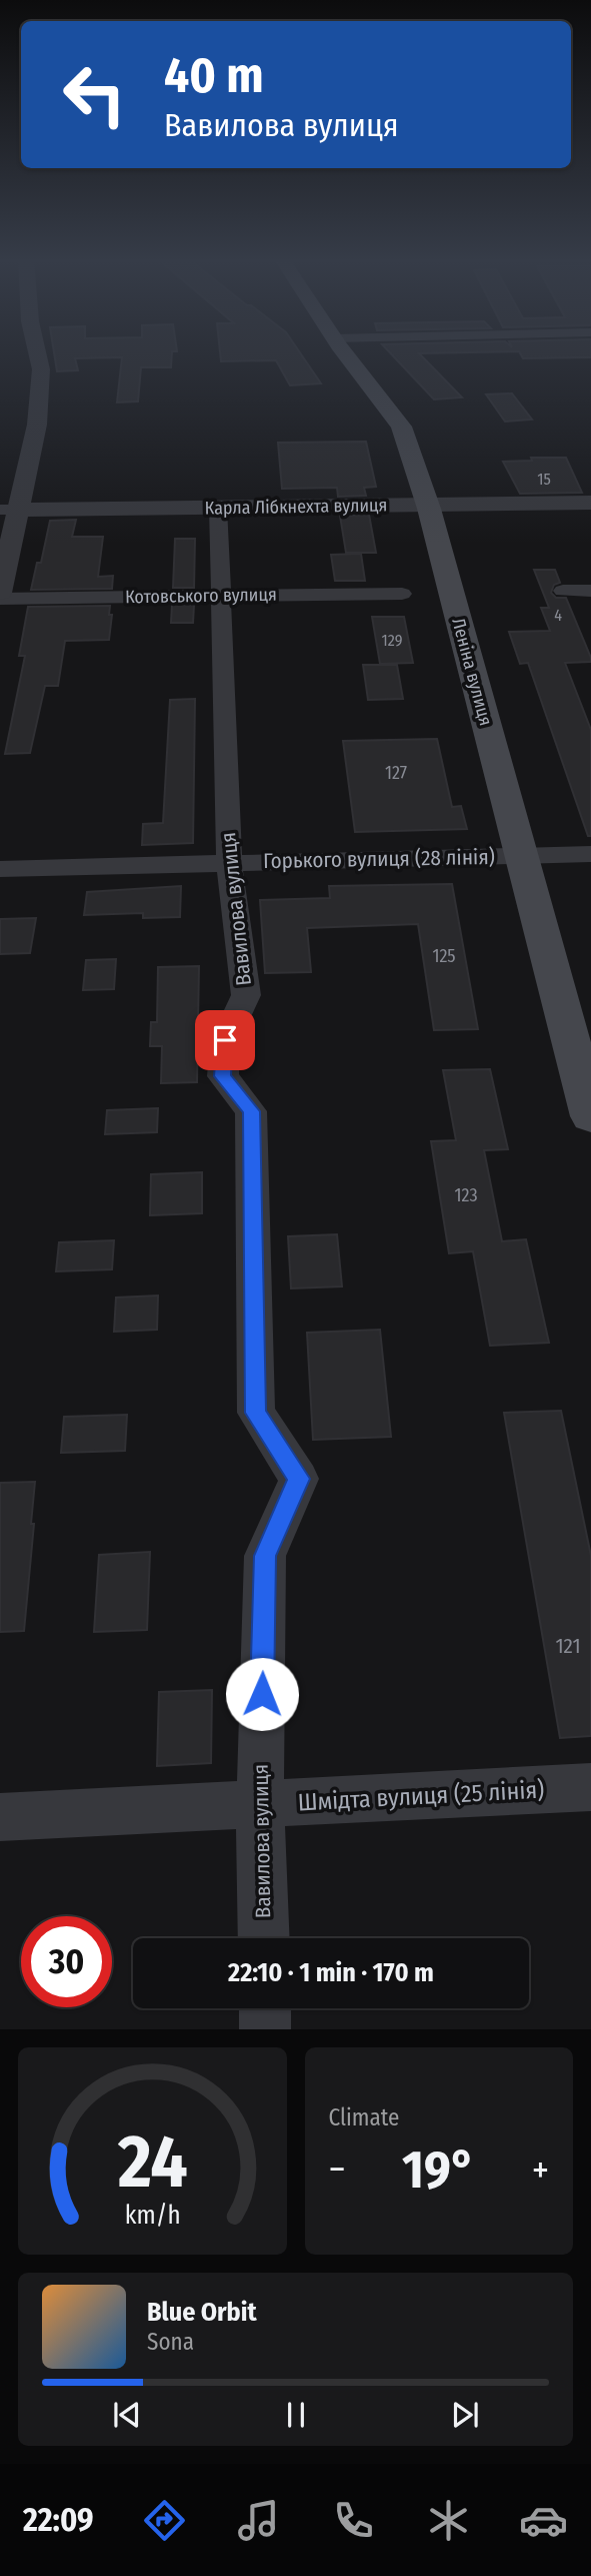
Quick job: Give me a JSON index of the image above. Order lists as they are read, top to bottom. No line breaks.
{"streets":{"main road":["Леніна вулиця"],"street":["Карла Лібкнехта вулиця","Котовського вулиця","Горького вулиця (28 лiнiя)","Вавилова вулиця","Шмідта вулиця (25 лiнiя)"]},"crossings":[["Карла Лібкнехта вулиця","Леніна вулиця"],["Карла Лібкнехта вулиця","Вавилова вулиця"],["Котовського вулиця","Вавилова вулиця"],["Леніна вулиця","Горького вулиця (28 лiнiя)"],["Горького вулиця (28 лiнiя)","Вавилова вулиця"],["Вавилова вулиця","Шмідта вулиця (25 лiнiя)"]],"house_numbers":["15","4","129","127","125","123","121"],"page":{"turn":["40 m","Вавилова вулиця"],"limit":"30","trip":"22:10 · 1 min · 170 m","tile":"Climate","heat":["−","19°","+"],"song":["Blue Orbit","Sona"],"tabs":"22:09","gauge":["24","km/h"]}}
